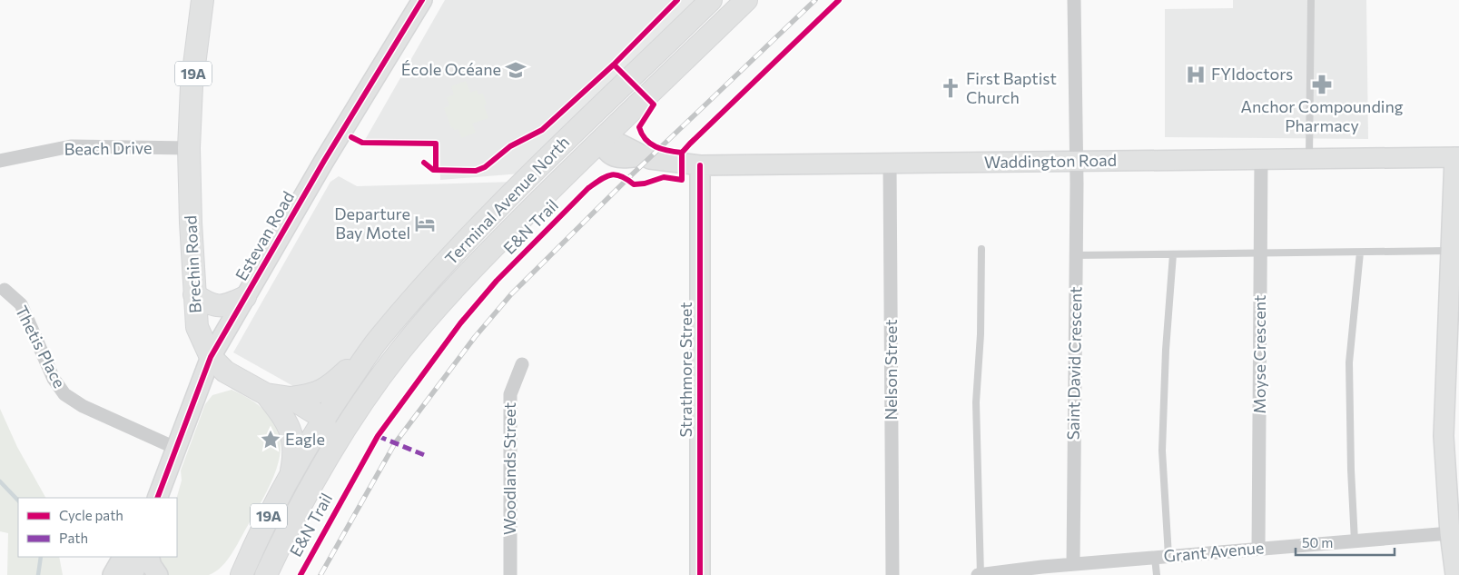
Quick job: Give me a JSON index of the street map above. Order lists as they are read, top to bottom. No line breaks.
{"streets":{"main road":["19A","Terminal Avenue North","Brechin Road"],"street":["Beach Drive","Waddington Road","Estevan Road","Thetis Place","Moyse Crescent","Saint David Crescent","Strathmore Street","Nelson Street","Woodlands Street","Grant Avenue"],"cycle path":["E&N Trail"]},"crossings":[["19A","Terminal Avenue North"],["19A","Brechin Road"],["Beach Drive","Brechin Road"],["Waddington Road","Terminal Avenue North"],["Waddington Road","Moyse Crescent"],["Waddington Road","Saint David Crescent"],["Waddington Road","Strathmore Street"],["Waddington Road","Nelson Street"],["Terminal Avenue North","Brechin Road"],["Estevan Road","Brechin Road"],["Estevan Road","Thetis Place"],["Moyse Crescent","Grant Avenue"],["Saint David Crescent","Grant Avenue"]],"places":{"school or university":["École Océane"],"hospital":["FYIdoctors"],"pharmacy":["Anchor Compounding Pharmacy"],"church":["First Baptist Church"],"hotel":["Departure Bay Motel"],"place":["Eagle"]},"legend":["Cycle path","Path"],"scale_bar":"50 m"}
